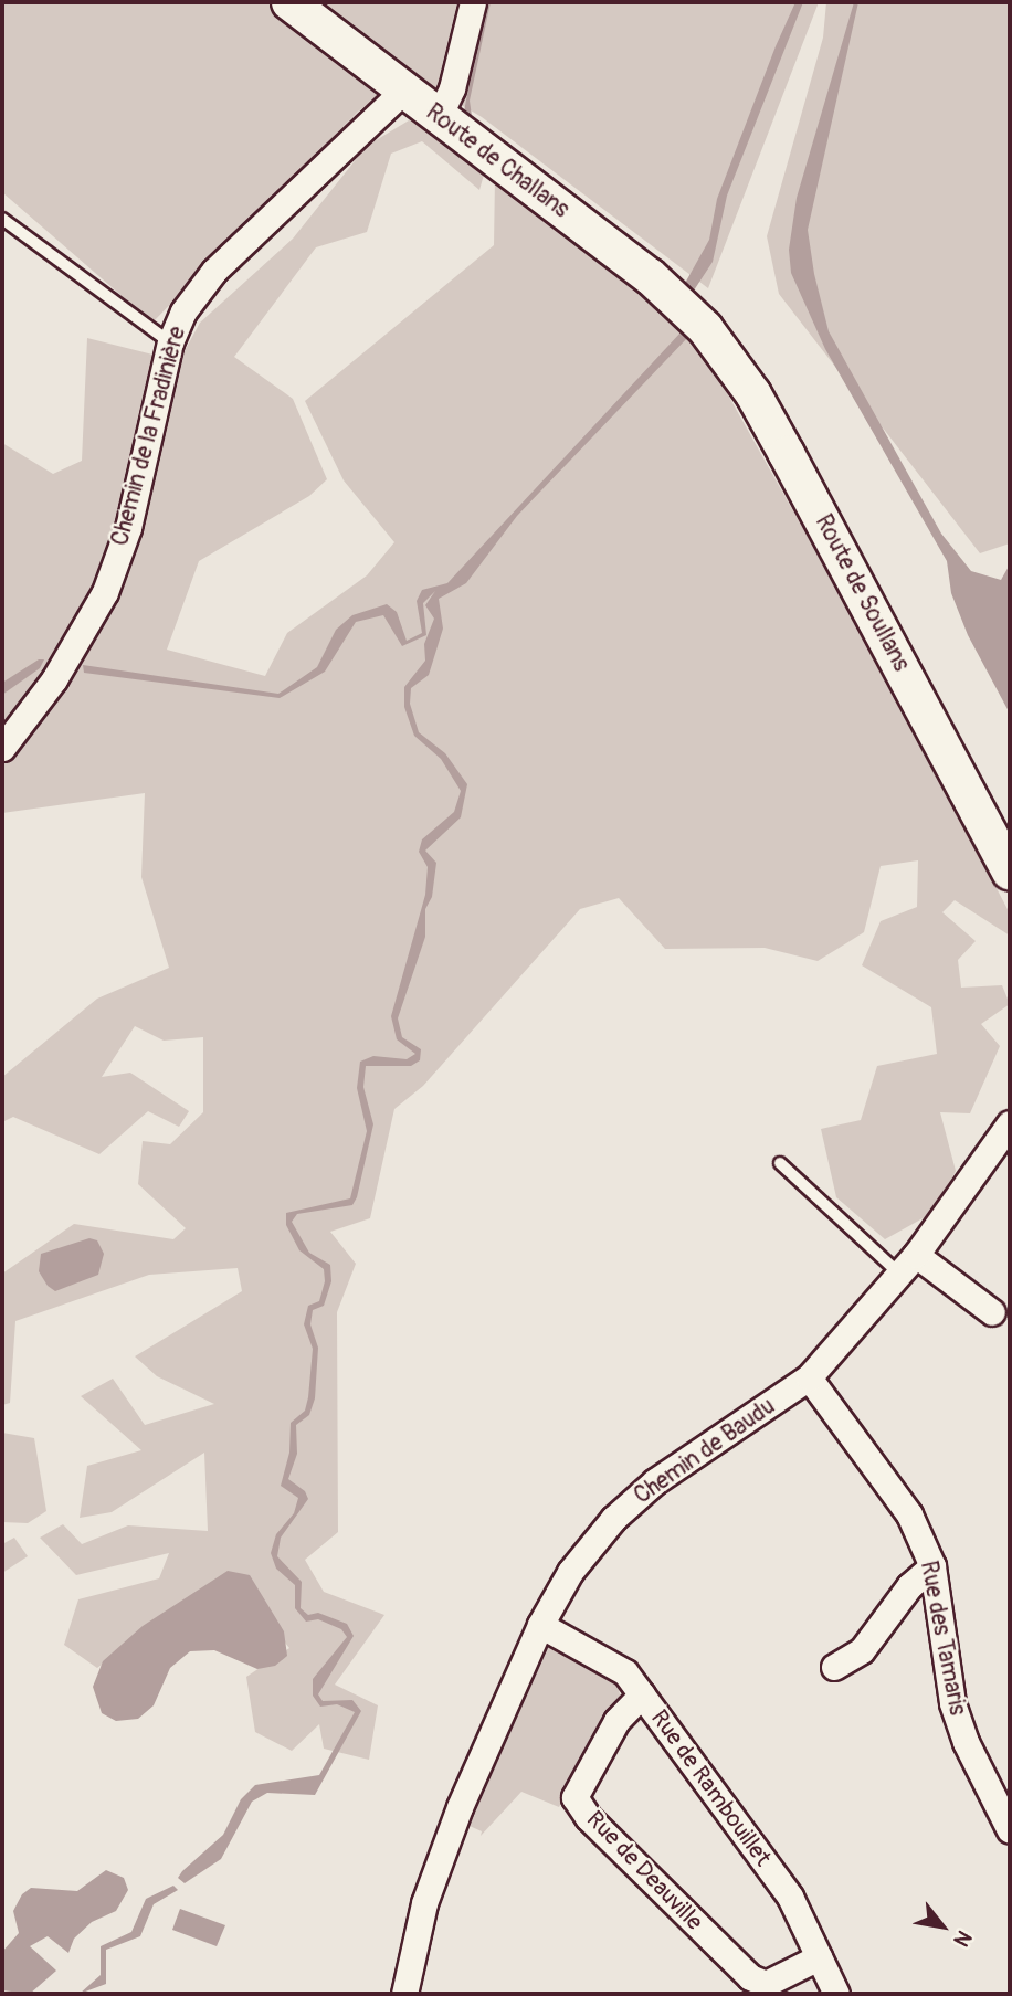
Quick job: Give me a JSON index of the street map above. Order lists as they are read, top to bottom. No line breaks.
{"streets":{"main road":["Route de Challans","Route de Soullans"],"street":["Chemin de la Fradinière","Chemin de Baudu","Rue des Tamaris","Rue de Rambouillet","Rue de Deauville"]},"crossings":[["Route de Challans","Chemin de la Fradinière"],["Route de Challans","Route de Soullans"],["Chemin de Baudu","Rue des Tamaris"],["Chemin de Baudu","Rue de Rambouillet"],["Rue de Rambouillet","Rue de Deauville"]],"north":"bottom right"}
